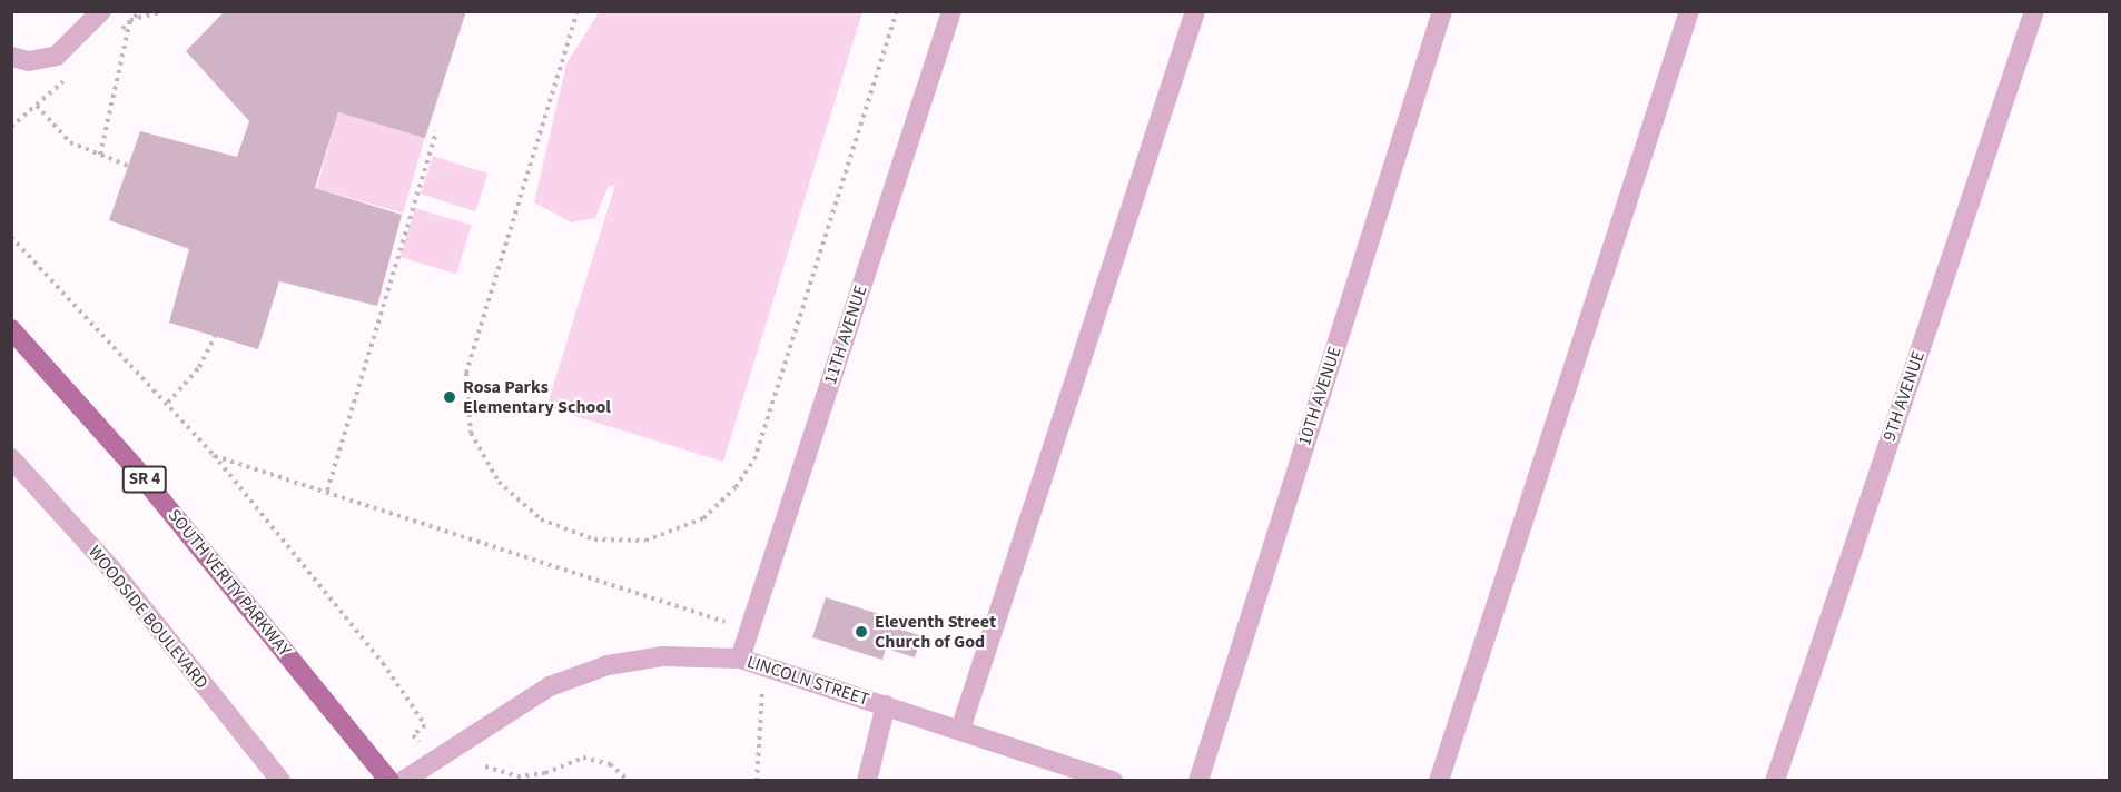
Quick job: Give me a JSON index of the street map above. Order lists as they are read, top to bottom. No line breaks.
{"streets":{"main road":["SR 4","SOUTH VERITY PARKWAY"],"street":["11TH AVENUE","10TH AVENUE","9TH AVENUE","WOODSIDE BOULEVARD","LINCOLN STREET"]},"crossings":[["11TH AVENUE","LINCOLN STREET"]],"places":["Rosa Parks Elementary School","Eleventh Street Church of God"]}
